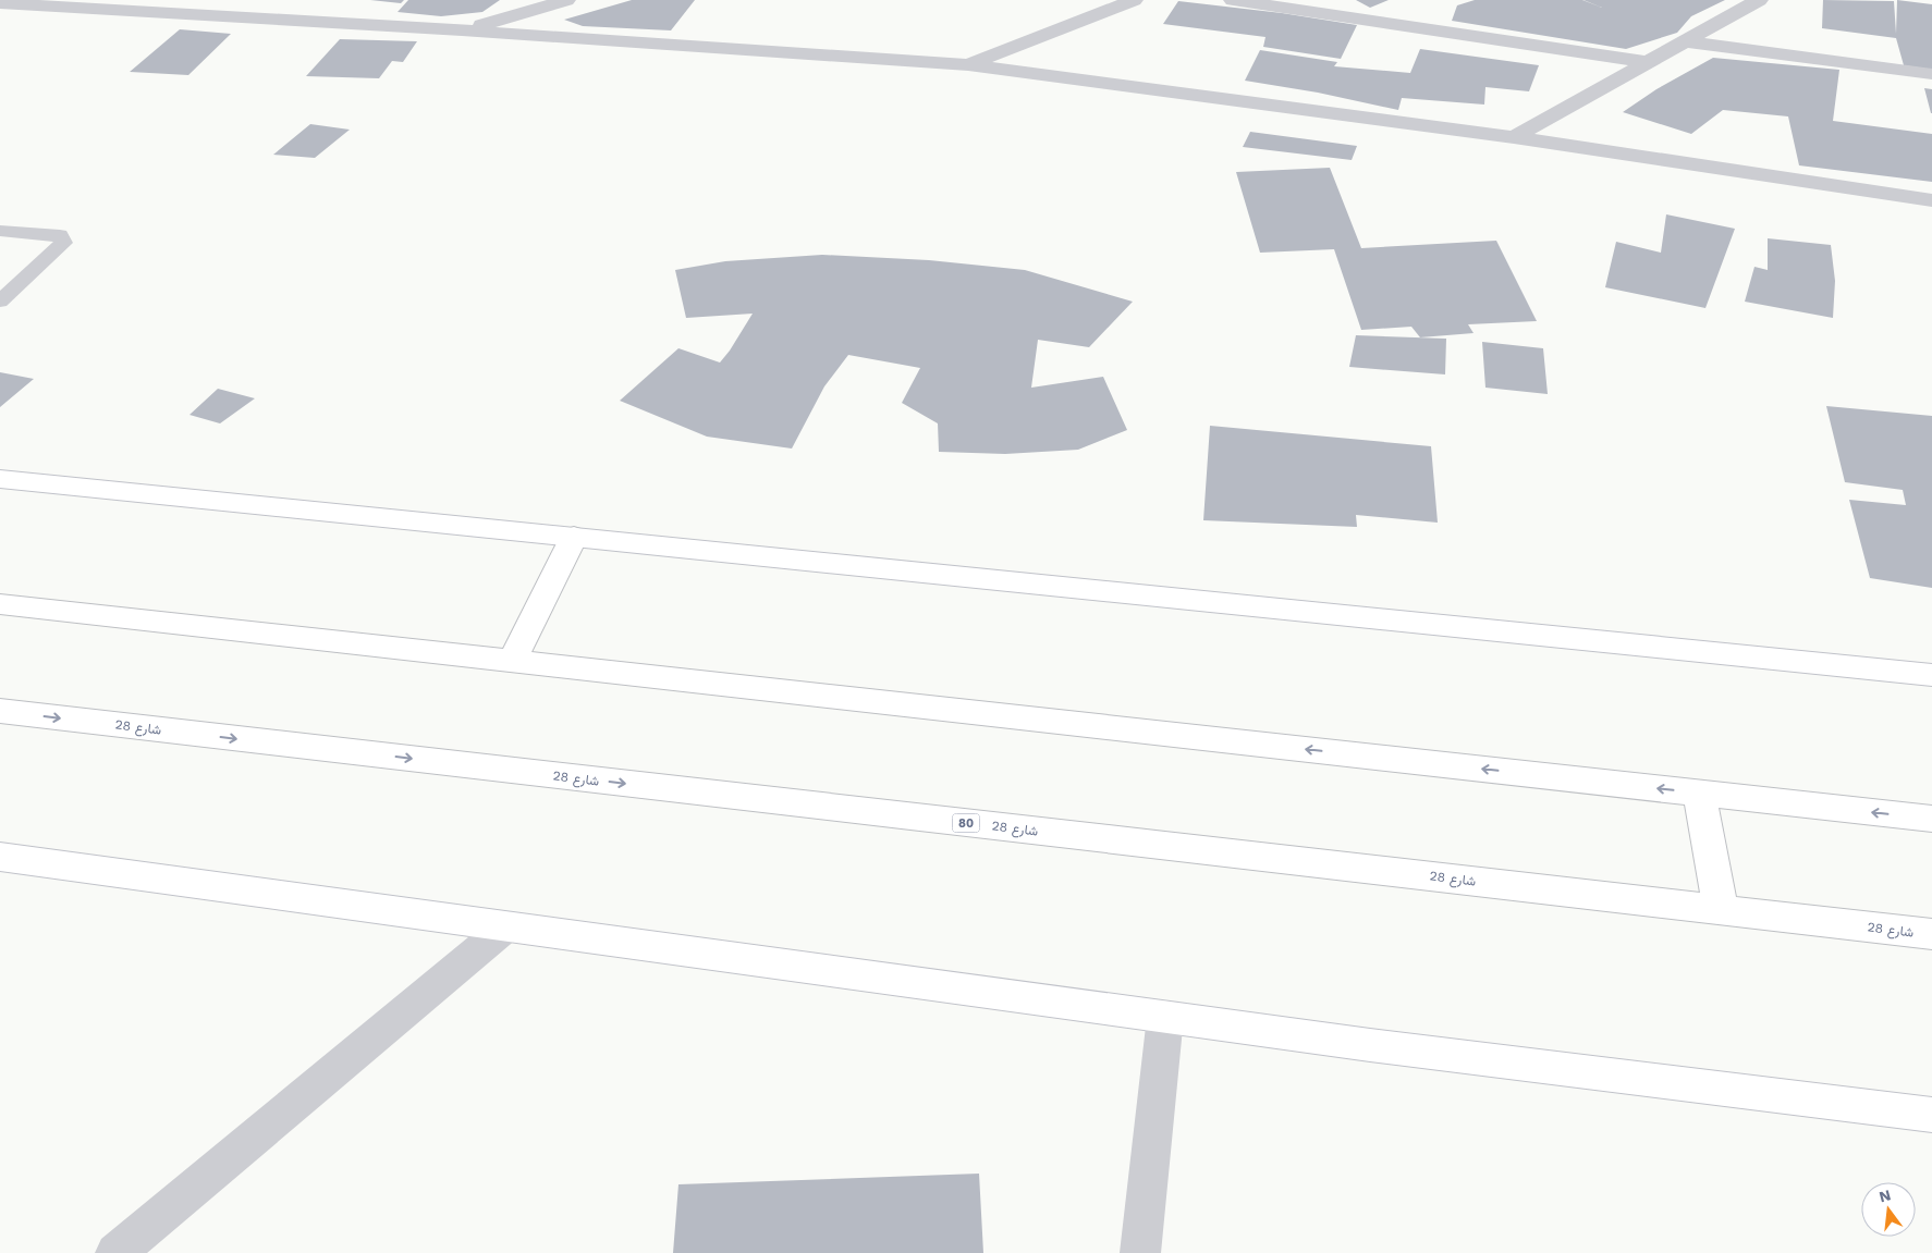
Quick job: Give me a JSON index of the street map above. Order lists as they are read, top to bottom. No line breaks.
{"streets":{"main road":["شارع 28","80"]},"north":"top"}
